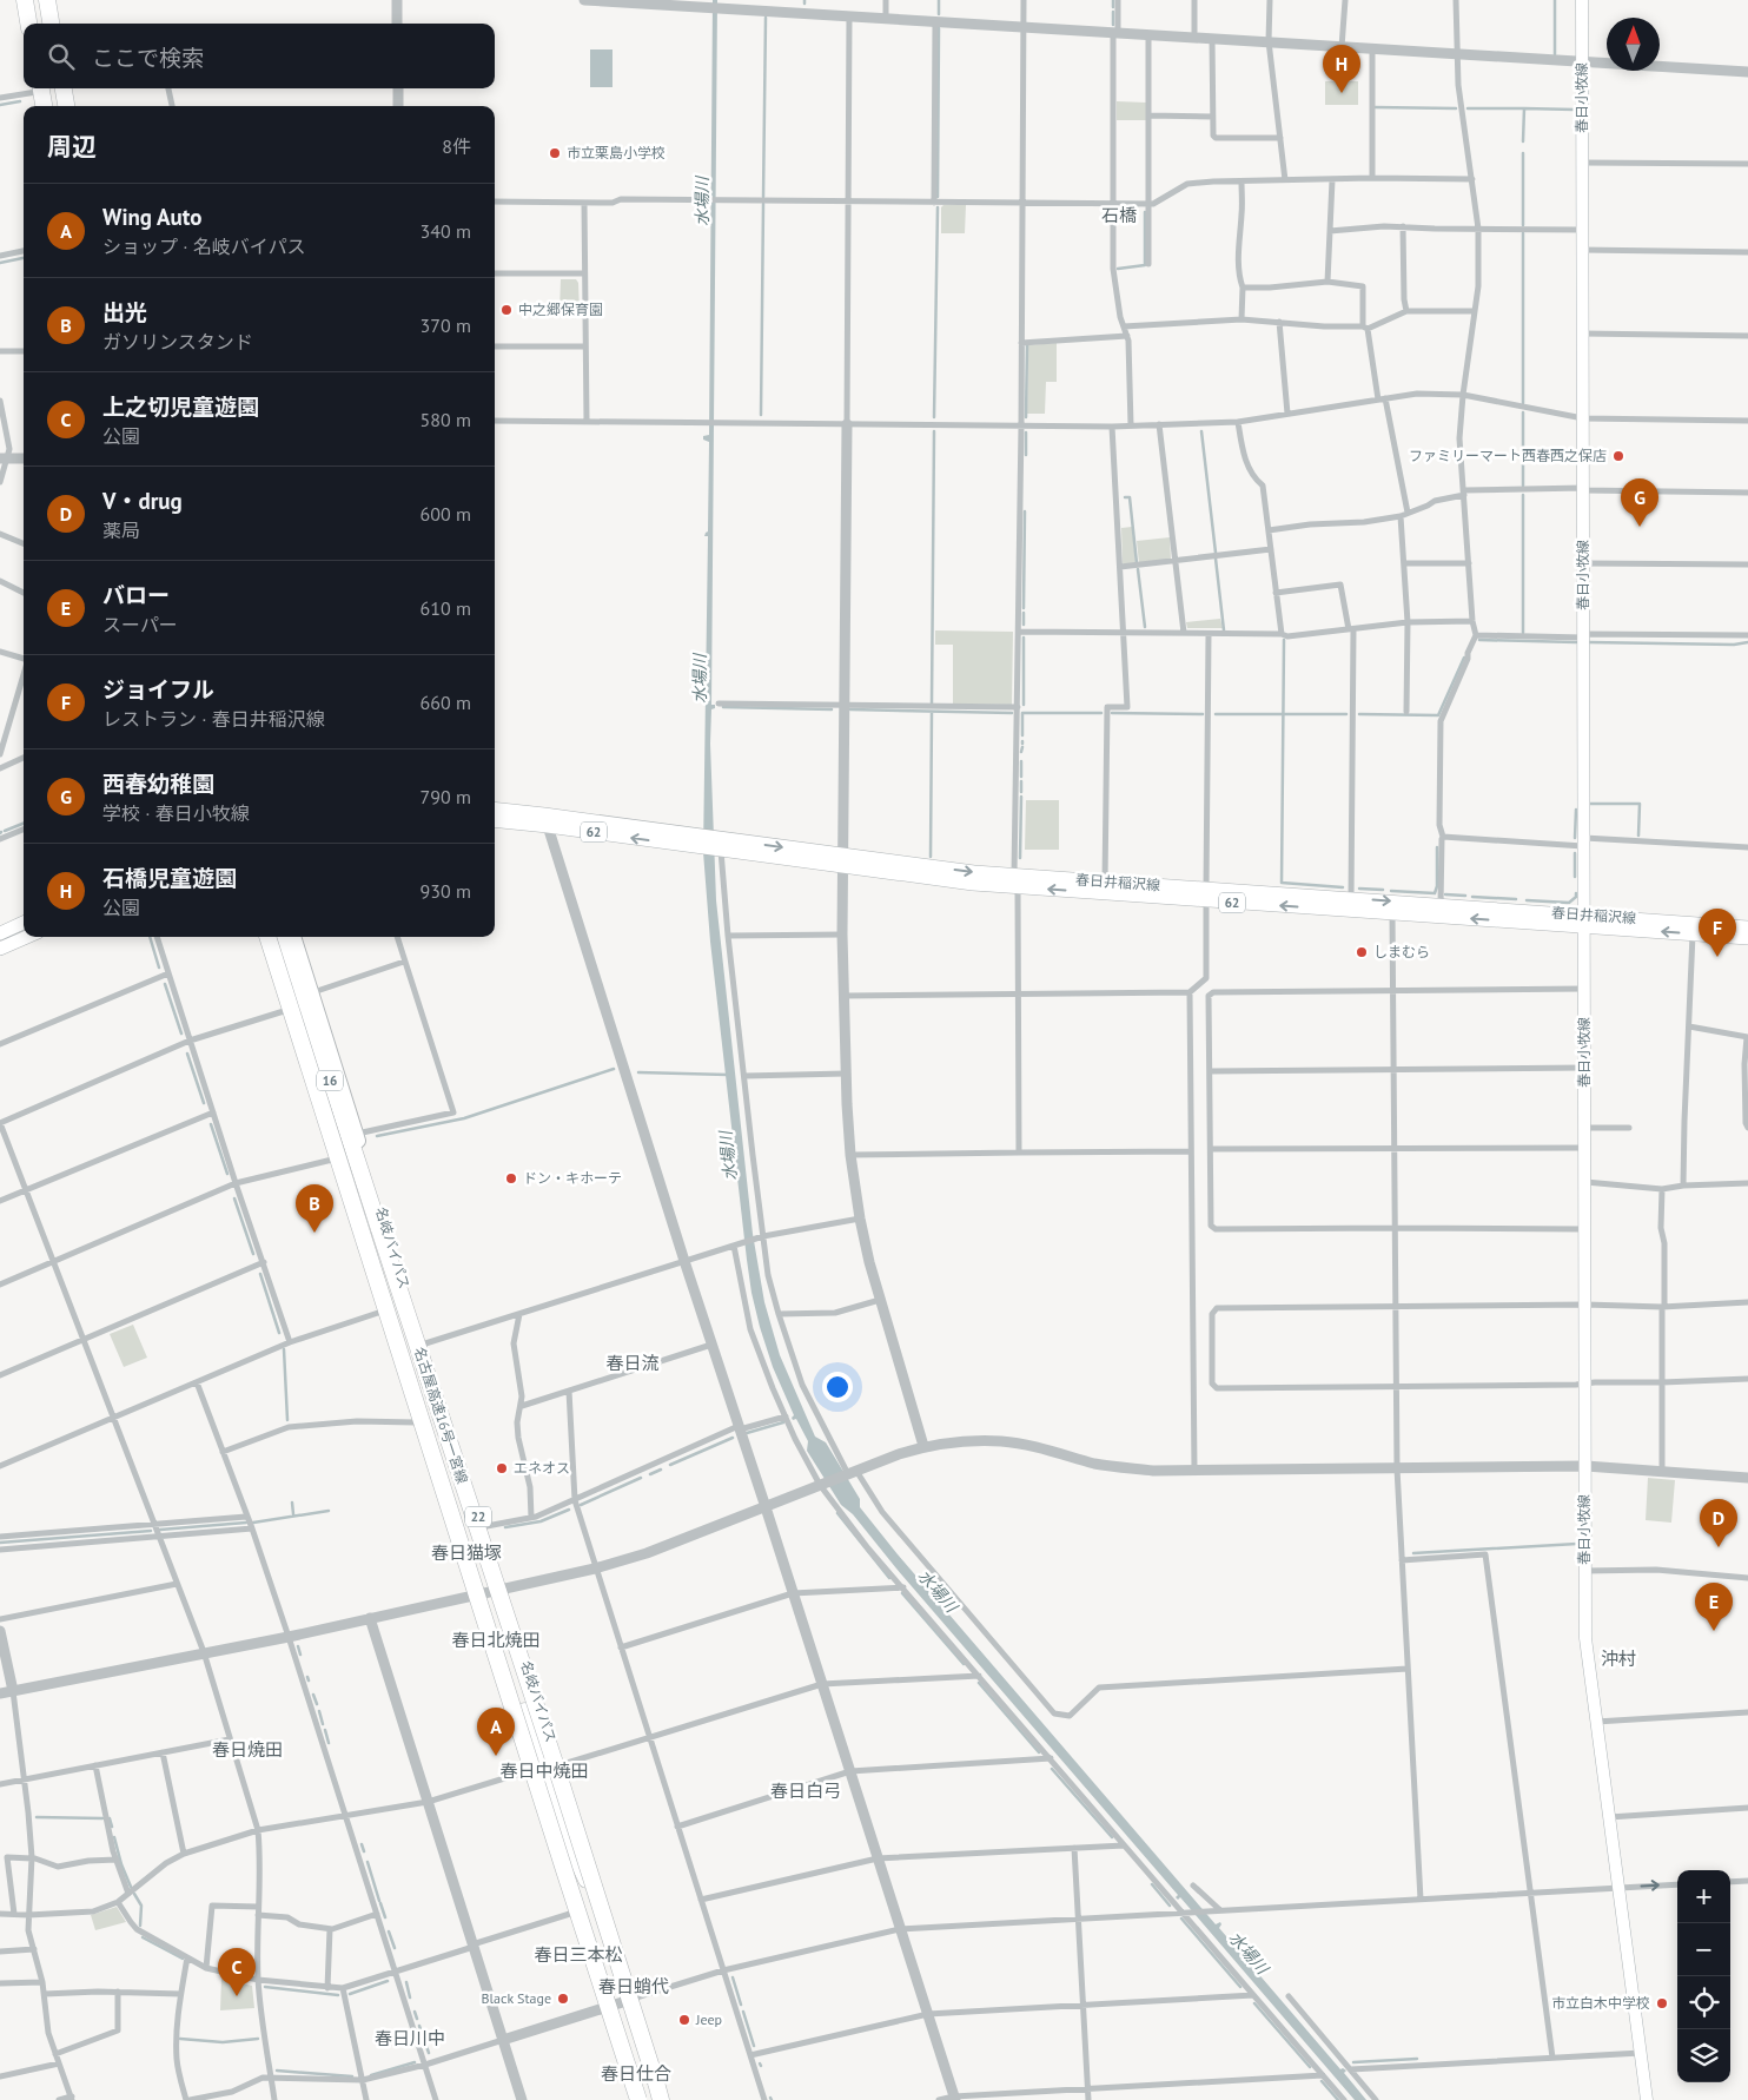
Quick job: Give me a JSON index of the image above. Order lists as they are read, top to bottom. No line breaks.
{"streets":{"highway":["16","名岐バイパス","名古屋高速16号一宮線","22"],"main road":["春日小牧線","62","春日井稲沢線"]},"crossings":[["春日小牧線","春日井稲沢線"]],"districts":["石橋","春日流","春日猫塚","春日北焼田","沖村","春日焼田","春日中焼田","春日白弓","春日三本松","春日蛸代","春日川中","春日仕合"],"water":["水場川"],"places":["市立栗島小学校","中之郷保育園","ファミリーマート西春西之保店","しまむら","ドン・キホーテ","エネオス","Black Stage","市立白木中学校","Jeep"],"north":"top","page":{"search":"ここで検索","pins":["H","G","F","B","D","E","A","C"],"heading":["周辺","8件"],"list":[{"mark":"A","name":"Wing Auto","note":"ショップ · 名岐バイパス","value":"340 m"},{"mark":"B","name":"出光","note":"ガソリンスタンド","value":"370 m"},{"mark":"C","name":"上之切児童遊園","note":"公園","value":"580 m"},{"mark":"D","name":"V・drug","note":"薬局","value":"600 m"},{"mark":"E","name":"バロー","note":"スーパー","value":"610 m"},{"mark":"F","name":"ジョイフル","note":"レストラン · 春日井稲沢線","value":"660 m"},{"mark":"G","name":"西春幼稚園","note":"学校 · 春日小牧線","value":"790 m"},{"mark":"H","name":"石橋児童遊園","note":"公園","value":"930 m"}],"map_buttons":["+","−"]}}
